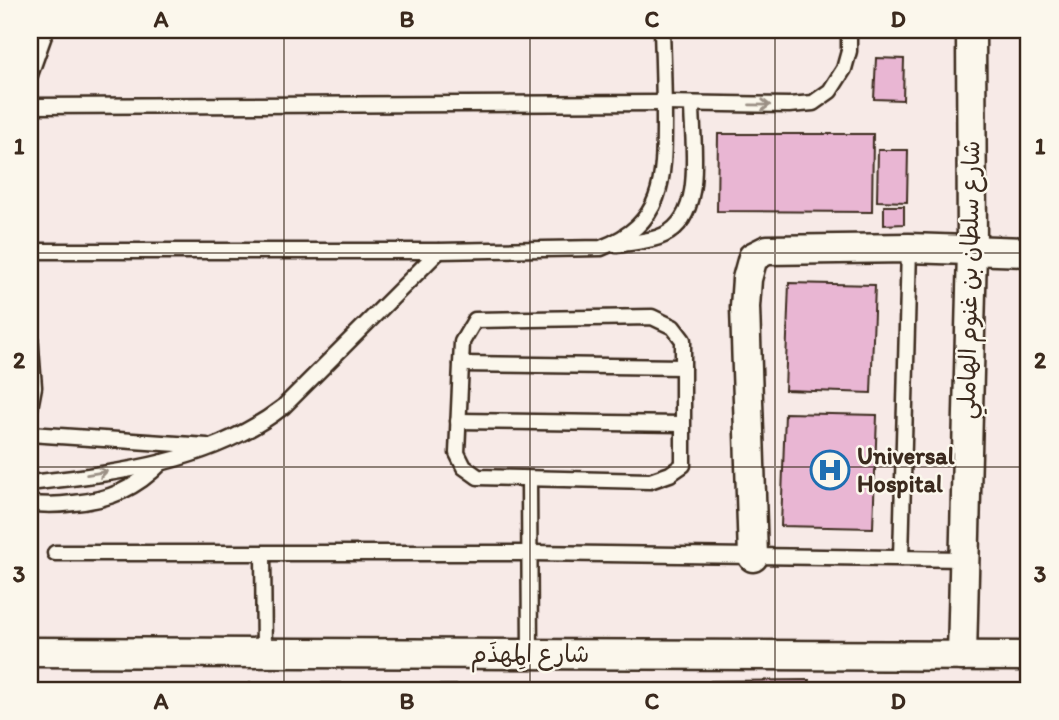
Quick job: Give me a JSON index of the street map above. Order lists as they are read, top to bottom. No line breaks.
{"streets":{"street":["شارع سلطان بن غنوم الهاملي","شارع المِهذَم"]},"crossings":[["شارع سلطان بن غنوم الهاملي","شارع المِهذَم"]],"places":{"hospital":["Universal Hospital"]},"grid":{"columns":["A","B","C","D"],"rows":["1","2","3"]}}
